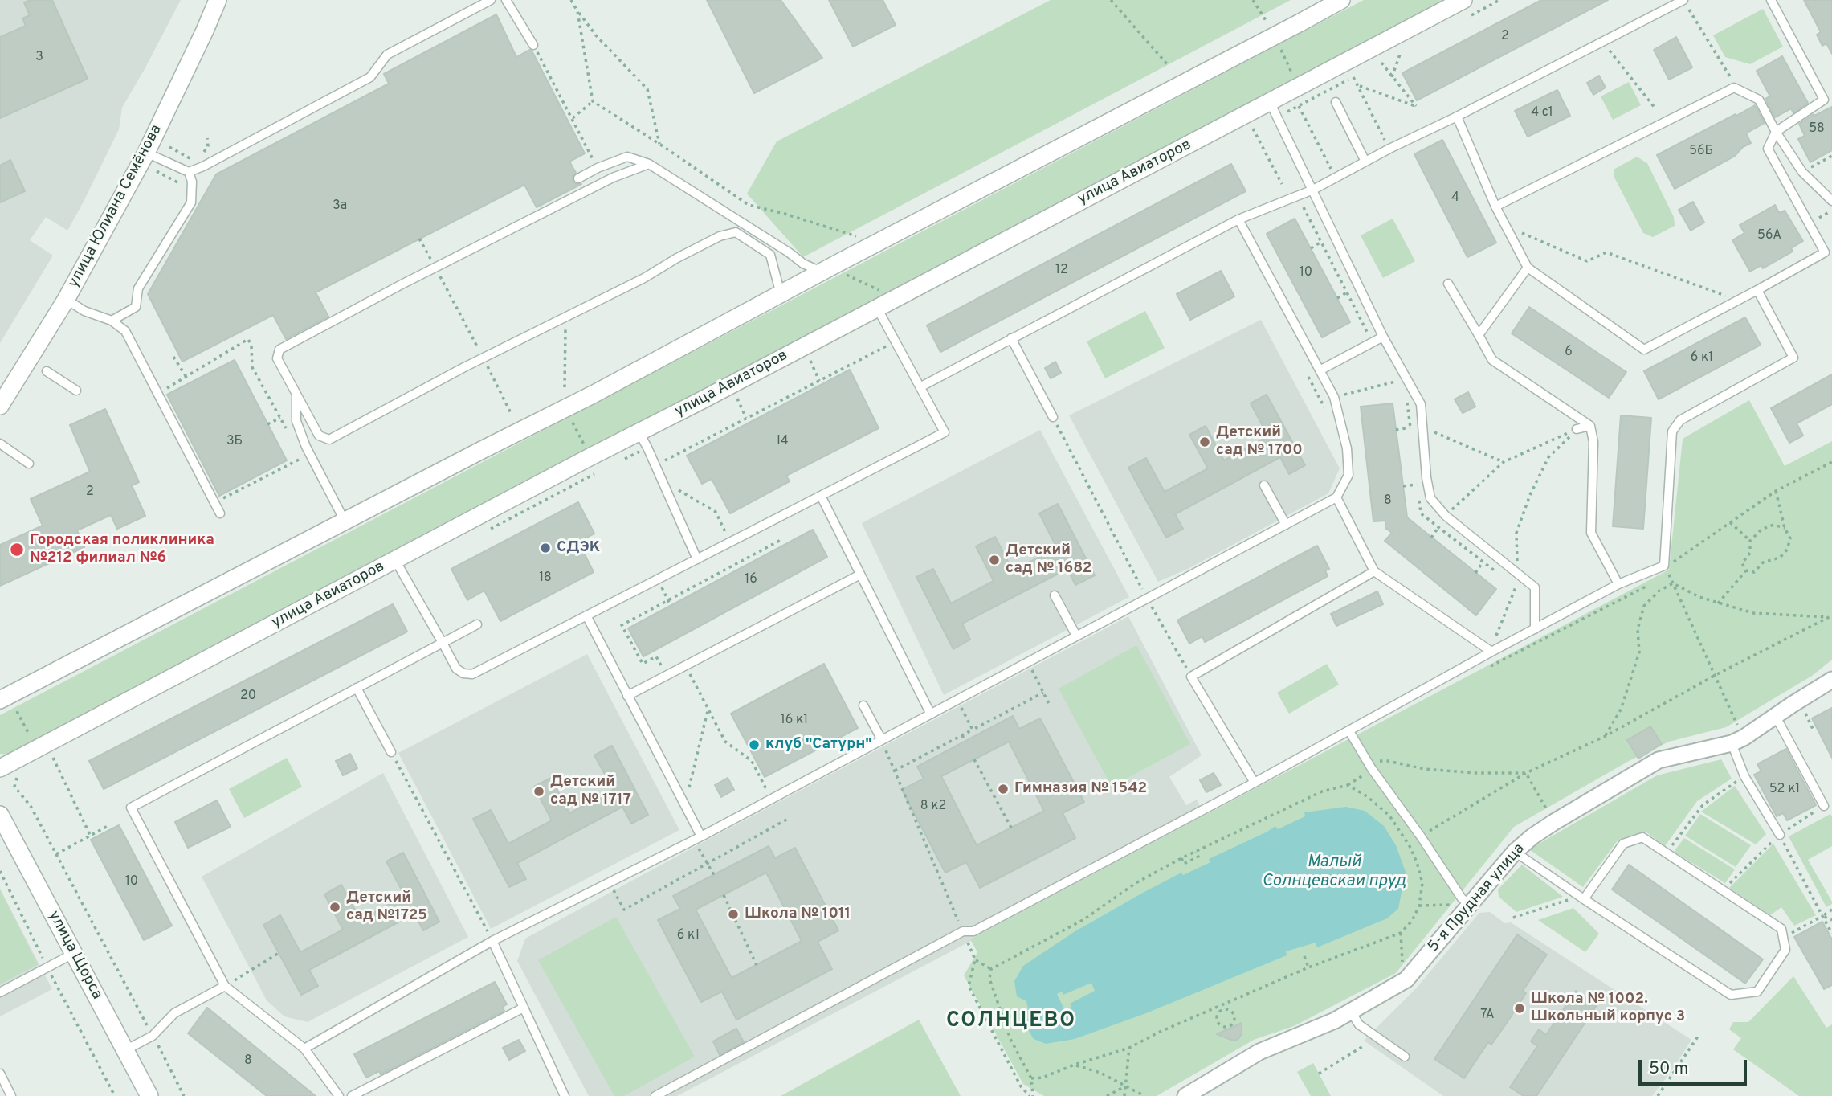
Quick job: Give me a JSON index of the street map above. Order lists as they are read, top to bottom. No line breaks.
{"streets":{"street":["улица Авиаторов","улица Юлиана Семёнова","5-я Прудная улица","улица Щорса"]},"districts":["СОЛНЦЕВО"],"water":["Малый Солнцевскаи пруд"],"places":["Детский сад № 1700","СДЭК","Городская поликлиника №212 филиал №6","Детский сад № 1682","клуб \"Сатурн\"","Гимназия № 1542","Детский сад № 1717","Детский сад №1725","Школа № 1011","Школа № 1002. Школьный корпус 3"],"house_numbers":["2","3","4 с1","58","56Б","4","3а","56А","12","10","6","6 к1","3Б","14","2","8","18","16","20","16 к1","52 к1","8 к2","10","6 к1","7А","8"],"scale_bar":"50 m"}
